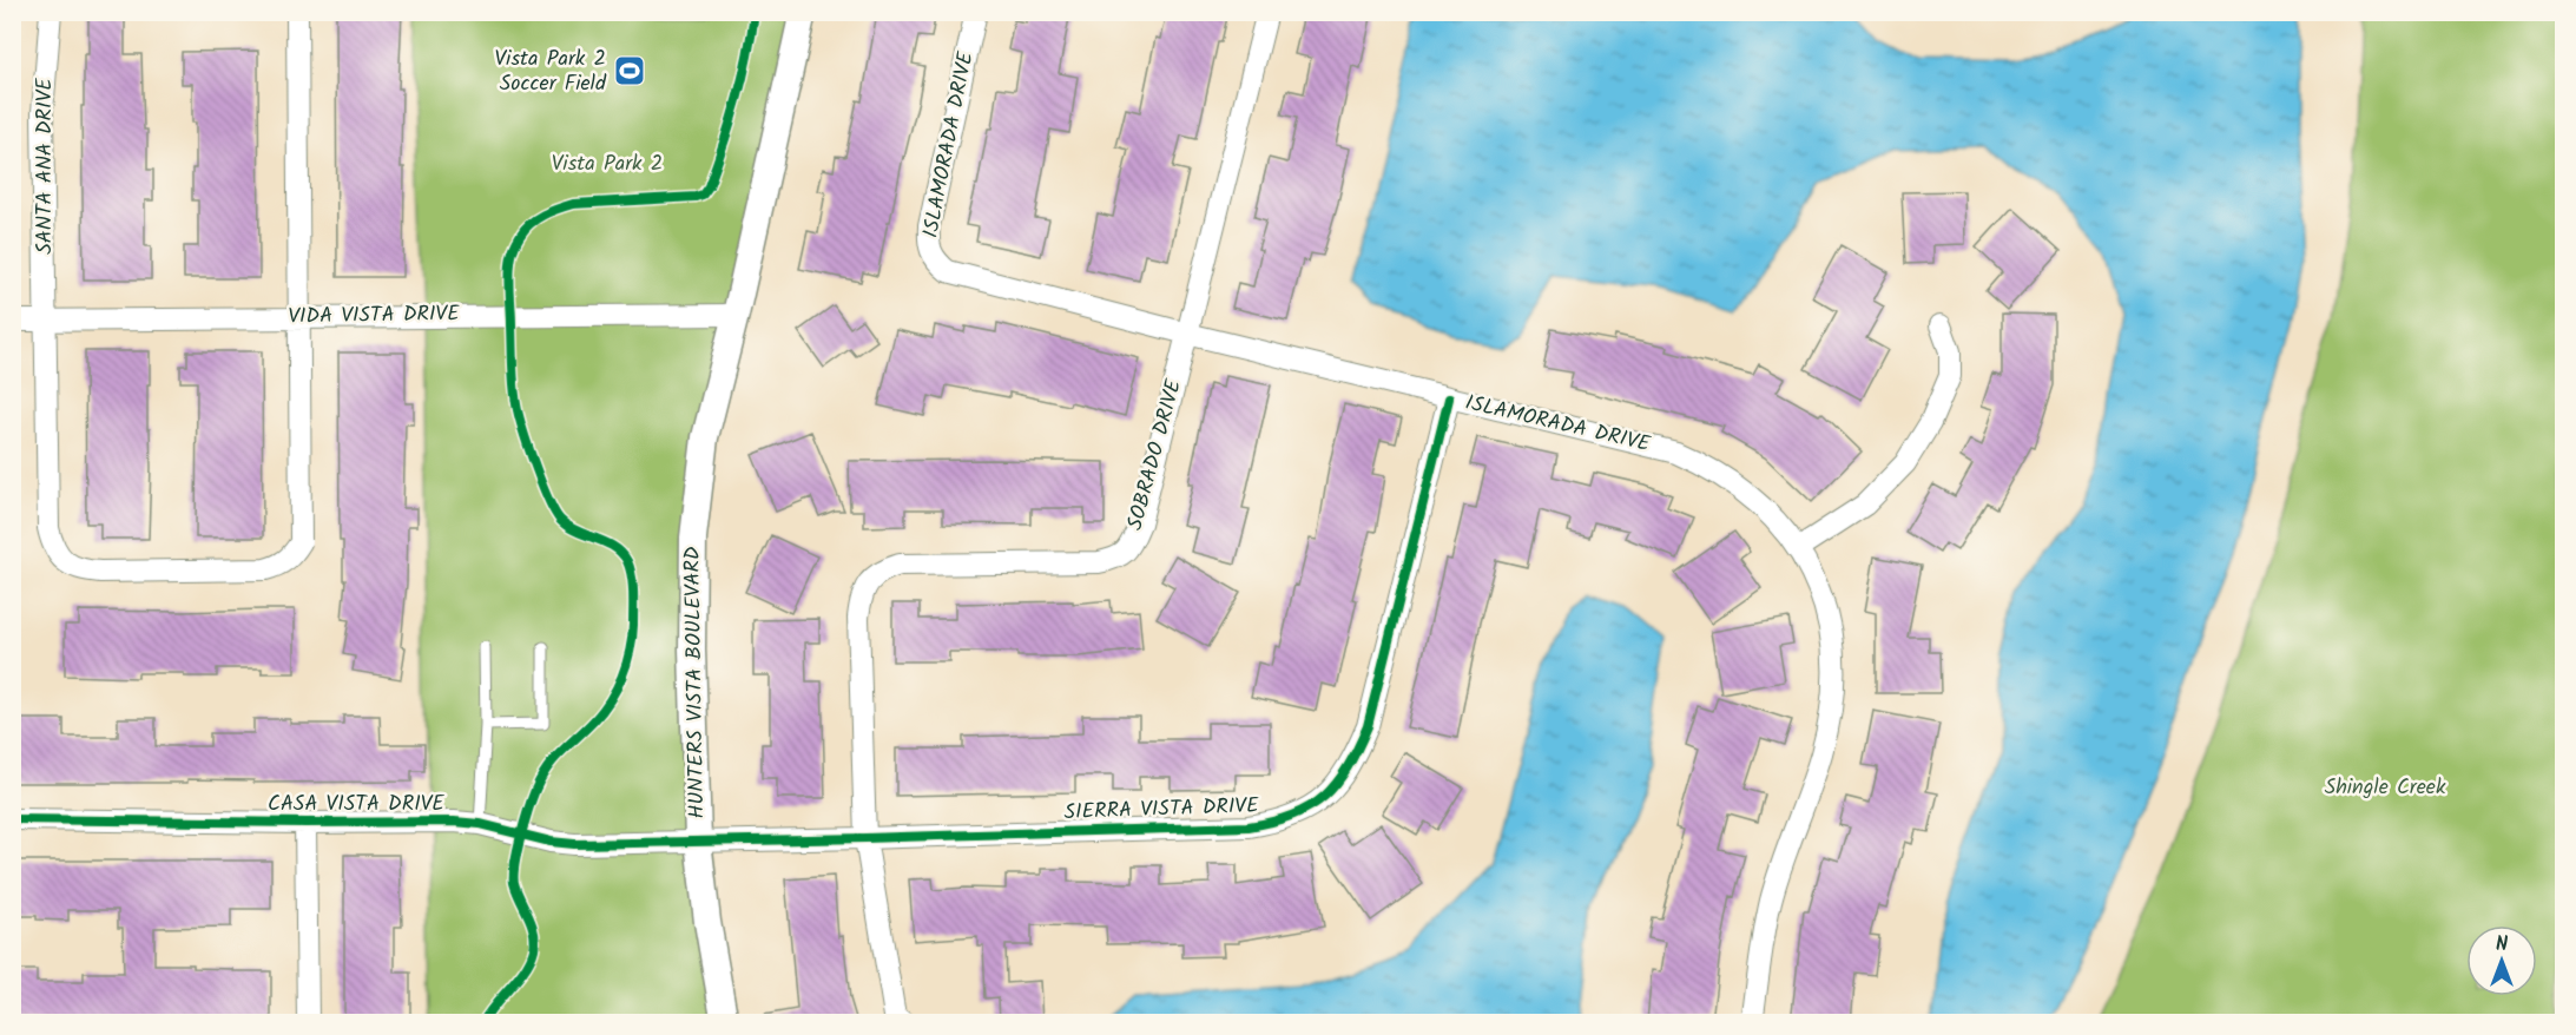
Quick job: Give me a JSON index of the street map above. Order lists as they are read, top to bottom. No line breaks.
{"streets":{"street":["ISLAMORADA DRIVE","SANTA ANA DRIVE","VIDA VISTA DRIVE","SOBRADO DRIVE","HUNTERS VISTA BOULEVARD","CASA VISTA DRIVE","SIERRA VISTA DRIVE"]},"crossings":[["ISLAMORADA DRIVE","SOBRADO DRIVE"],["ISLAMORADA DRIVE","SIERRA VISTA DRIVE"],["SANTA ANA DRIVE","VIDA VISTA DRIVE"],["VIDA VISTA DRIVE","HUNTERS VISTA BOULEVARD"],["SOBRADO DRIVE","SIERRA VISTA DRIVE"],["HUNTERS VISTA BOULEVARD","CASA VISTA DRIVE"],["HUNTERS VISTA BOULEVARD","SIERRA VISTA DRIVE"],["CASA VISTA DRIVE","SIERRA VISTA DRIVE"]],"parks":["Vista Park 2","Shingle Creek"],"places":{"sports":["Vista Park 2 Soccer Field"]},"north":"top"}
